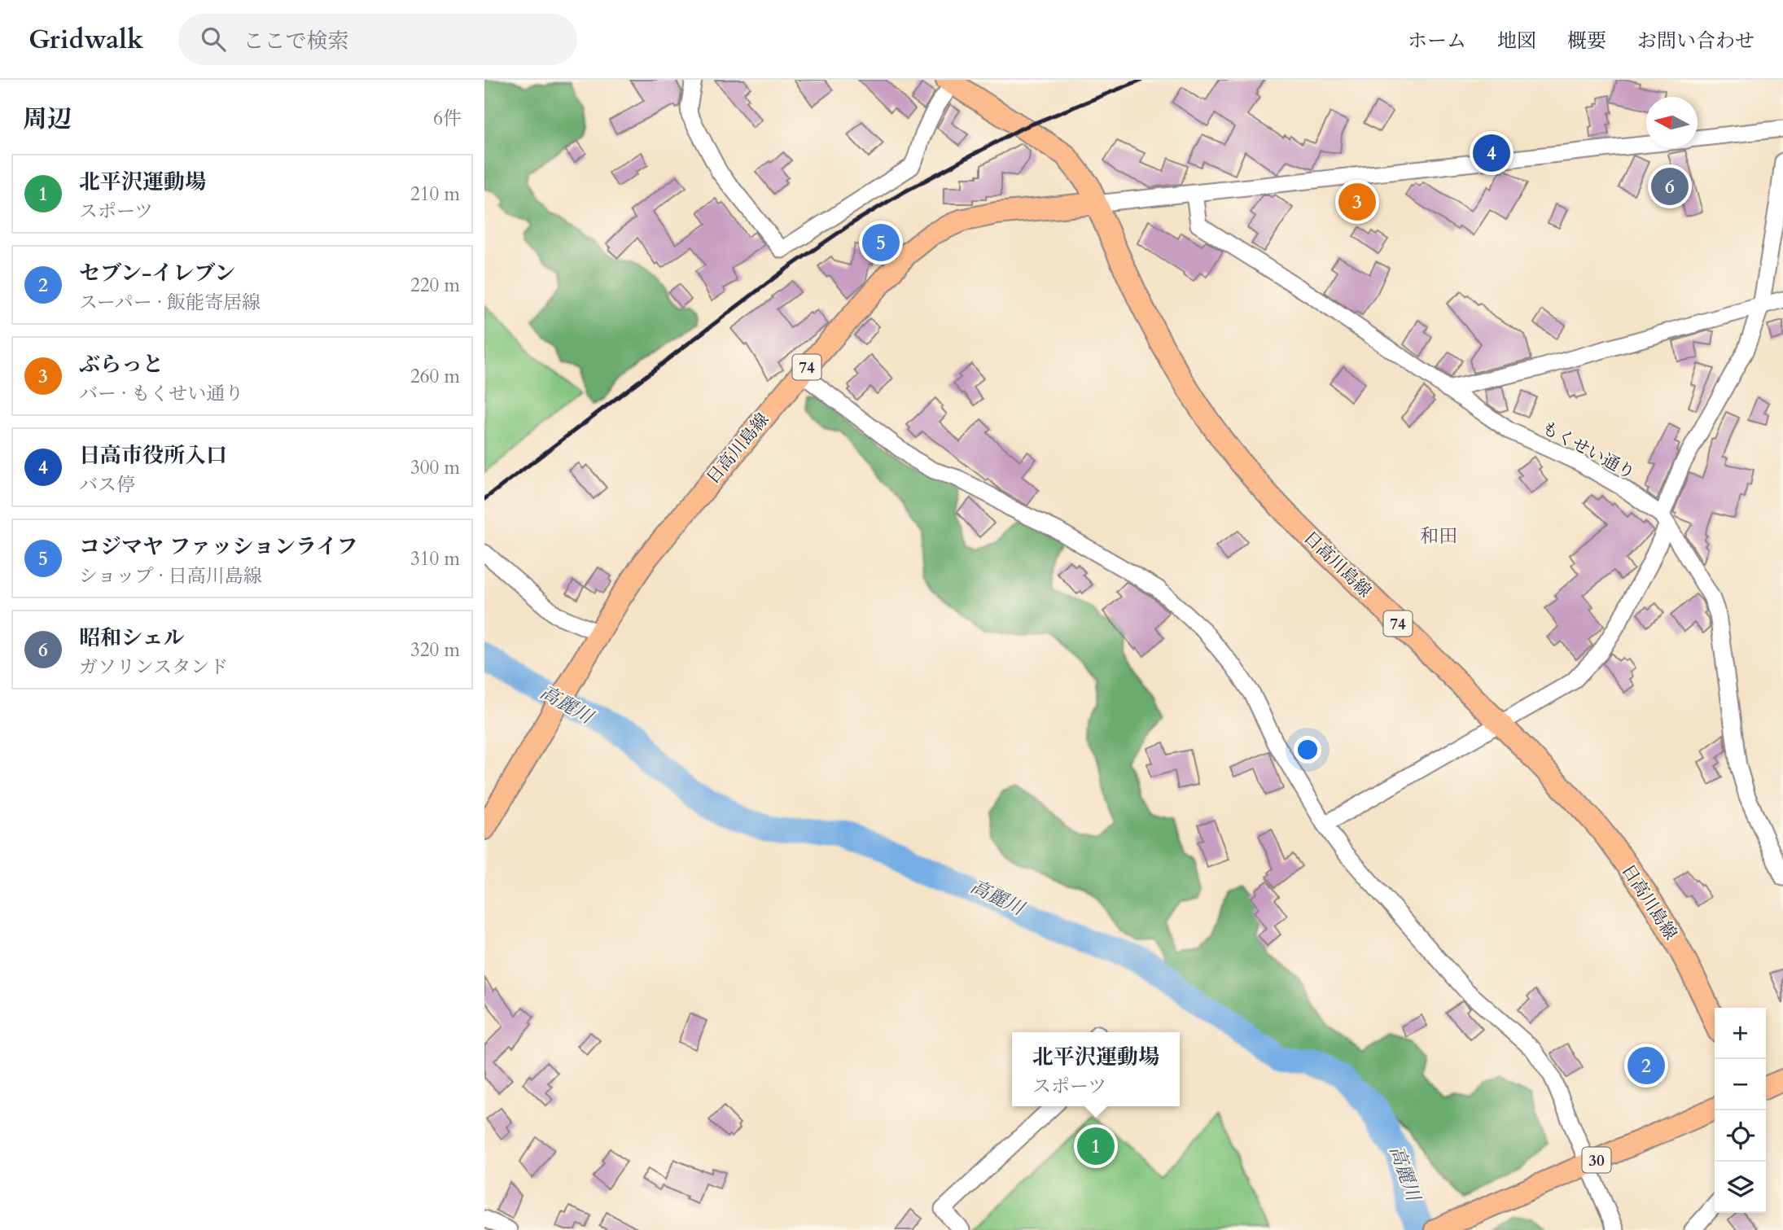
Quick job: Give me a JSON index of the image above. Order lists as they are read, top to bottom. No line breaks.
{"streets":{"main road":["74","日高川島線","30"],"street":["もくせい通り"]},"districts":["和田"],"water":["高麗川"],"north":"left","page":{"header":"Gridwalk","search":"ここで検索","nav":["ホーム","地図","概要","お問い合わせ"],"heading":["周辺","6件"],"pins":["4","6","3","5","2","1"],"list":[{"mark":"1","name":"北平沢運動場","note":"スポーツ","value":"210 m"},{"mark":"2","name":"セブン-イレブン","note":"スーパー · 飯能寄居線","value":"220 m"},{"mark":"3","name":"ぶらっと","note":"バー · もくせい通り","value":"260 m"},{"mark":"4","name":"日高市役所入口","note":"バス停","value":"300 m"},{"mark":"5","name":"コジマヤ ファッションライフ","note":"ショップ · 日高川島線","value":"310 m"},{"mark":"6","name":"昭和シェル","note":"ガソリンスタンド","value":"320 m"}],"map_buttons":["+","−"],"popup":["北平沢運動場","スポーツ"]}}
